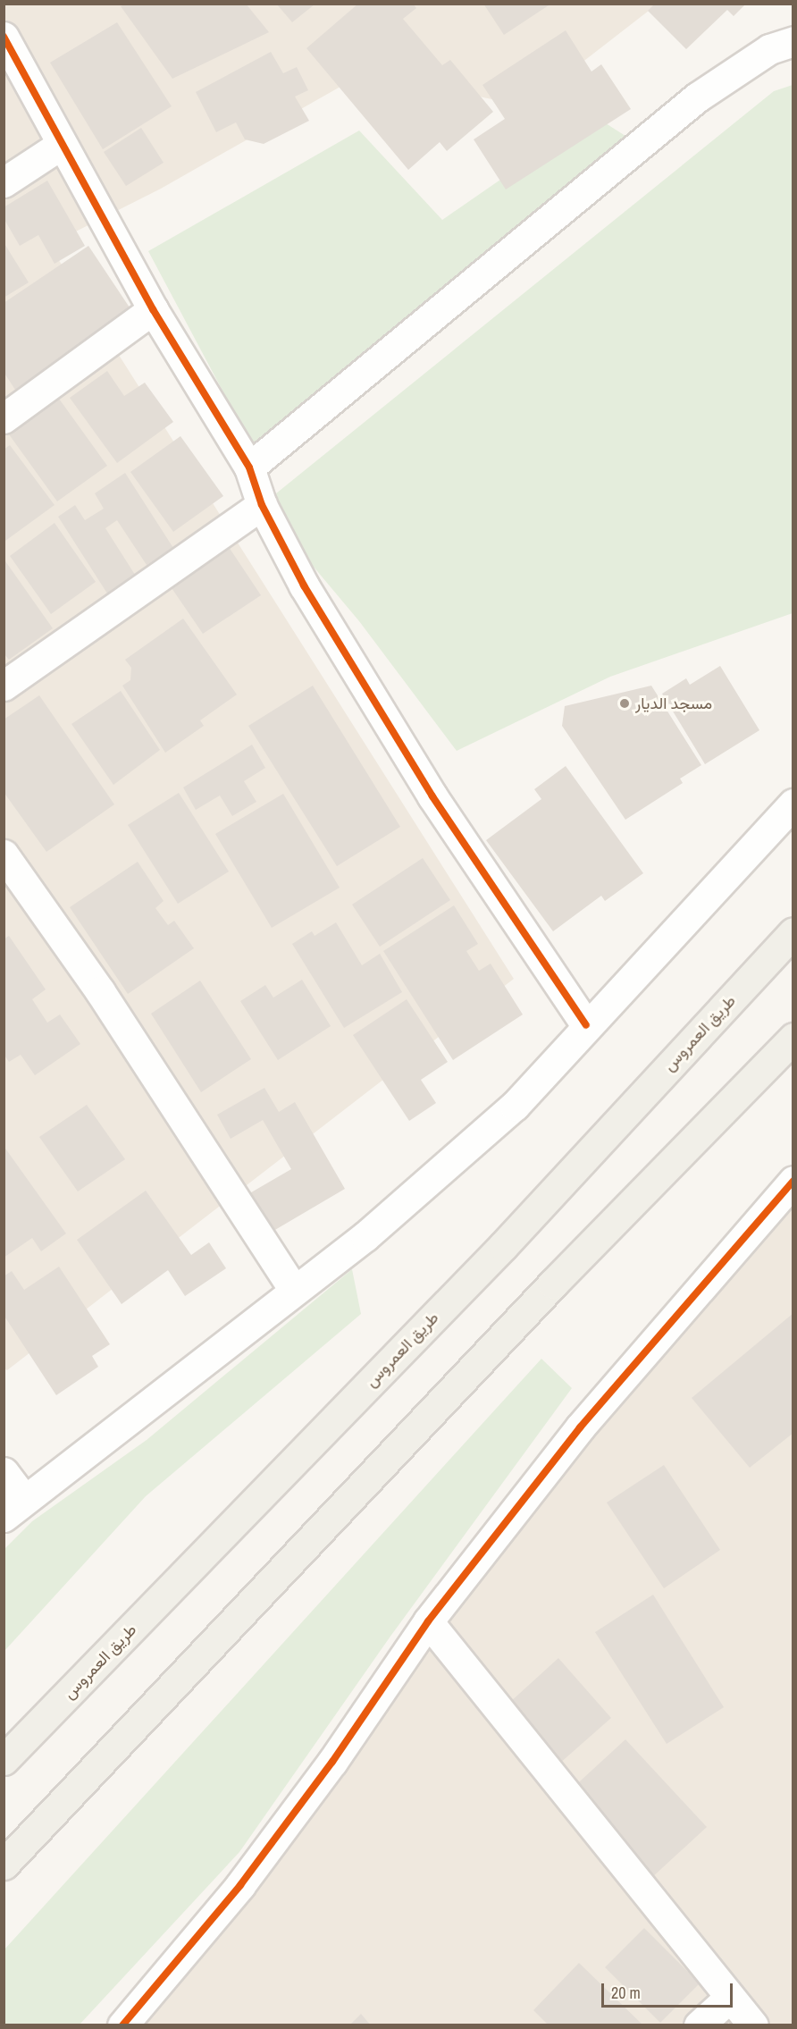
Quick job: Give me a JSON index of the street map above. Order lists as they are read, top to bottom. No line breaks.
{"streets":{"main road":["طريق العمروس"]},"places":["مسجد الديار"],"scale_bar":"20 m"}
